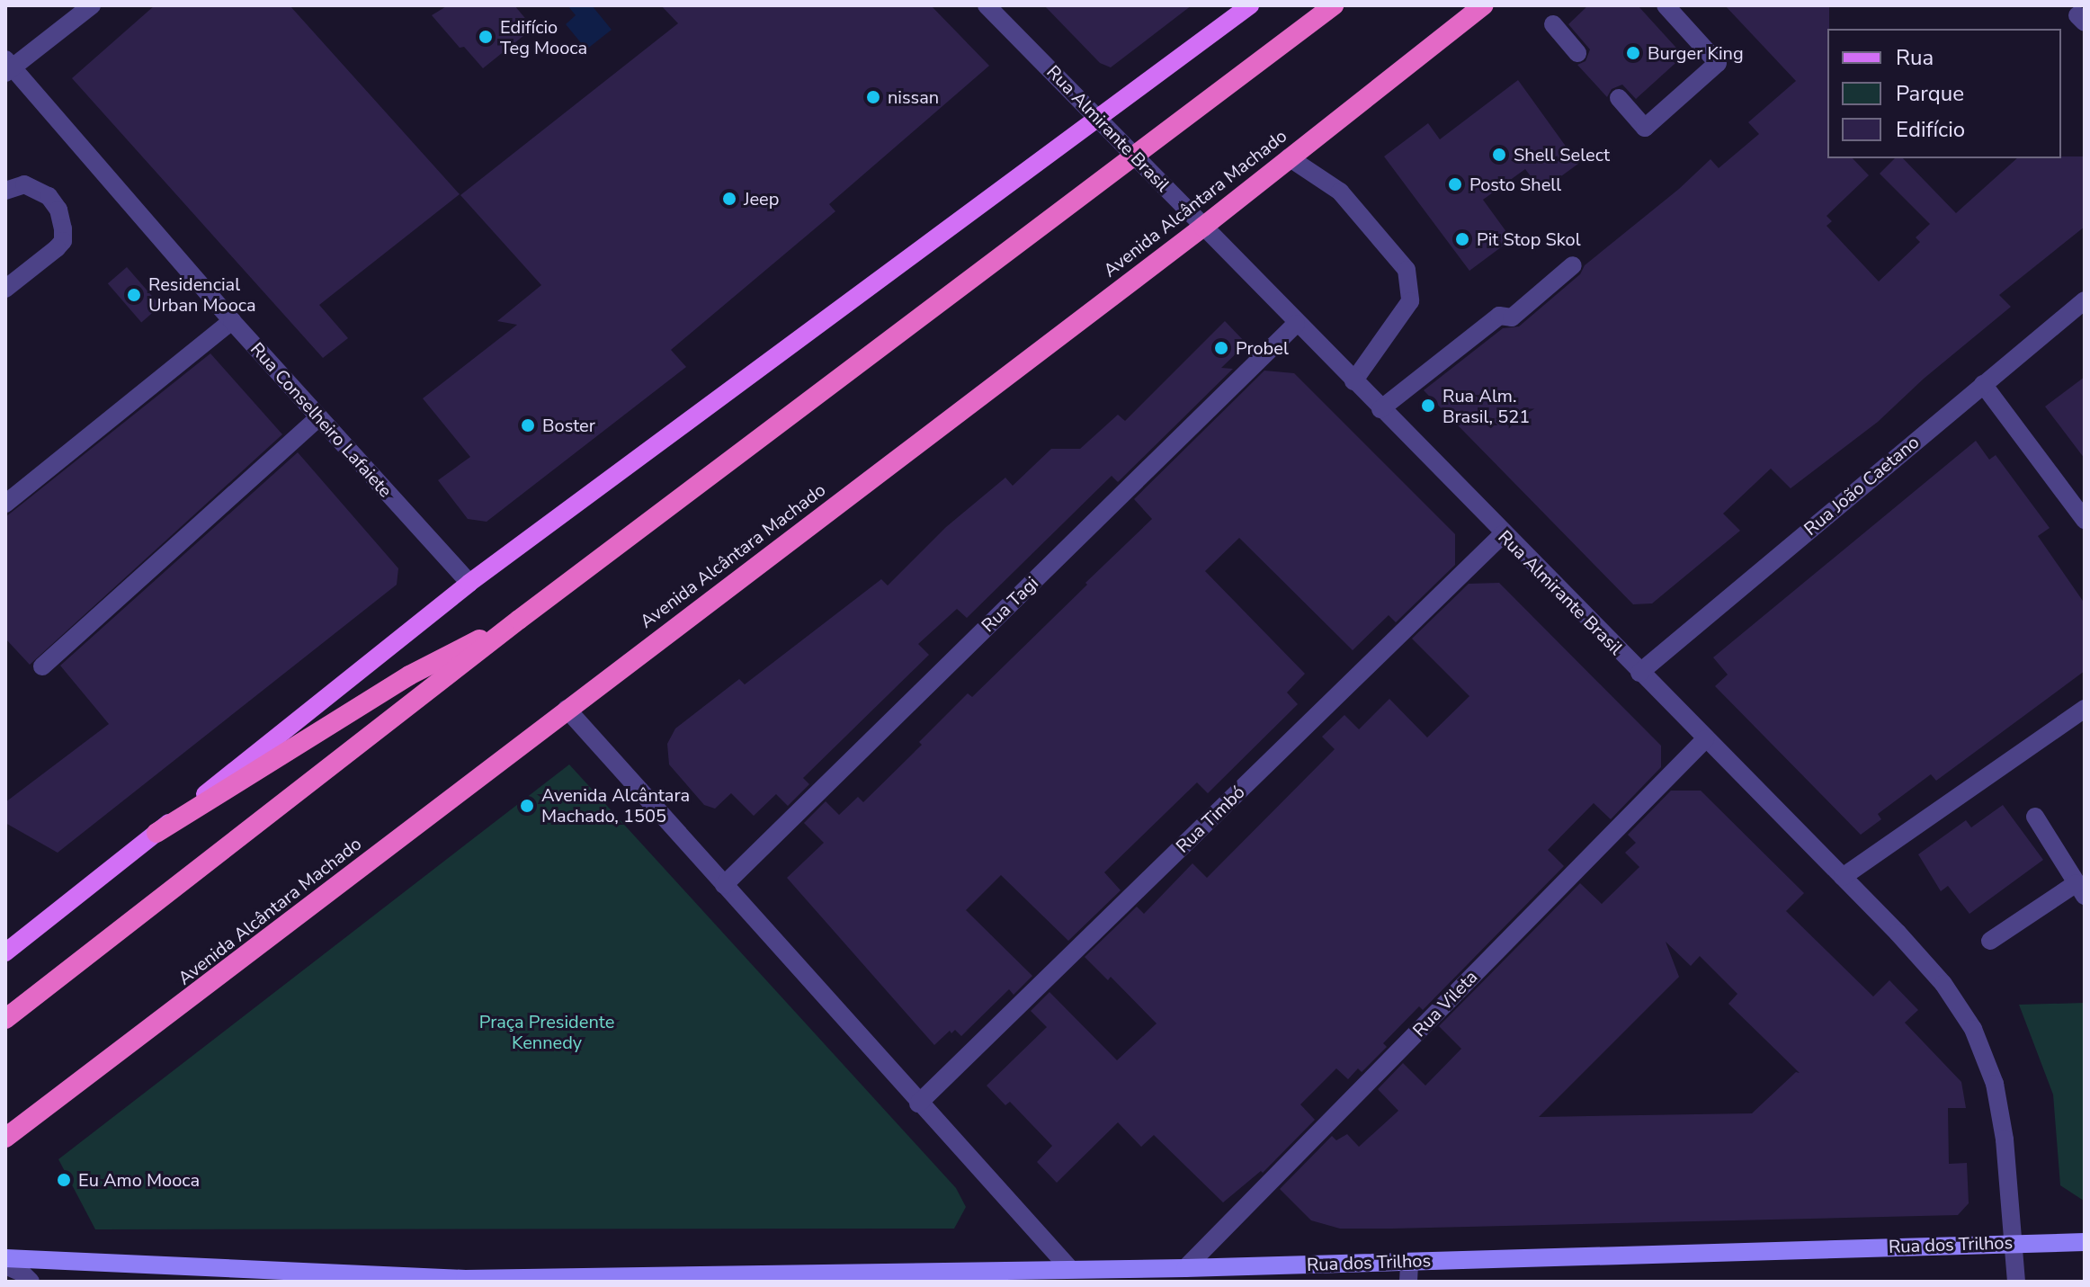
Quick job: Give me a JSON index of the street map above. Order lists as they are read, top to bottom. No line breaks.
{"streets":{"highway":["Avenida Alcântara Machado"],"main road":["Rua dos Trilhos"],"street":["Rua Almirante Brasil","Rua Conselheiro Lafaiete","Rua João Caetano","Rua Tagi","Rua Timbó","Rua Vileta"]},"crossings":[["Rua Almirante Brasil","Avenida Alcântara Machado"],["Rua Almirante Brasil","Rua João Caetano"],["Rua Almirante Brasil","Rua Tagi"],["Rua Almirante Brasil","Rua Timbó"],["Rua Almirante Brasil","Rua Vileta"],["Rua Almirante Brasil","Rua dos Trilhos"],["Rua Vileta","Rua dos Trilhos"]],"parks":["Praça Presidente Kennedy"],"places":["Edifício Teg Mooca","Burger King","nissan","Shell Select","Posto Shell","Jeep","Pit Stop Skol","Residencial Urban Mooca","Probel","Rua Alm. Brasil, 521","Boster","Avenida Alcântara Machado, 1505","Eu Amo Mooca"],"legend":["Rua","Parque","Edifício"]}
